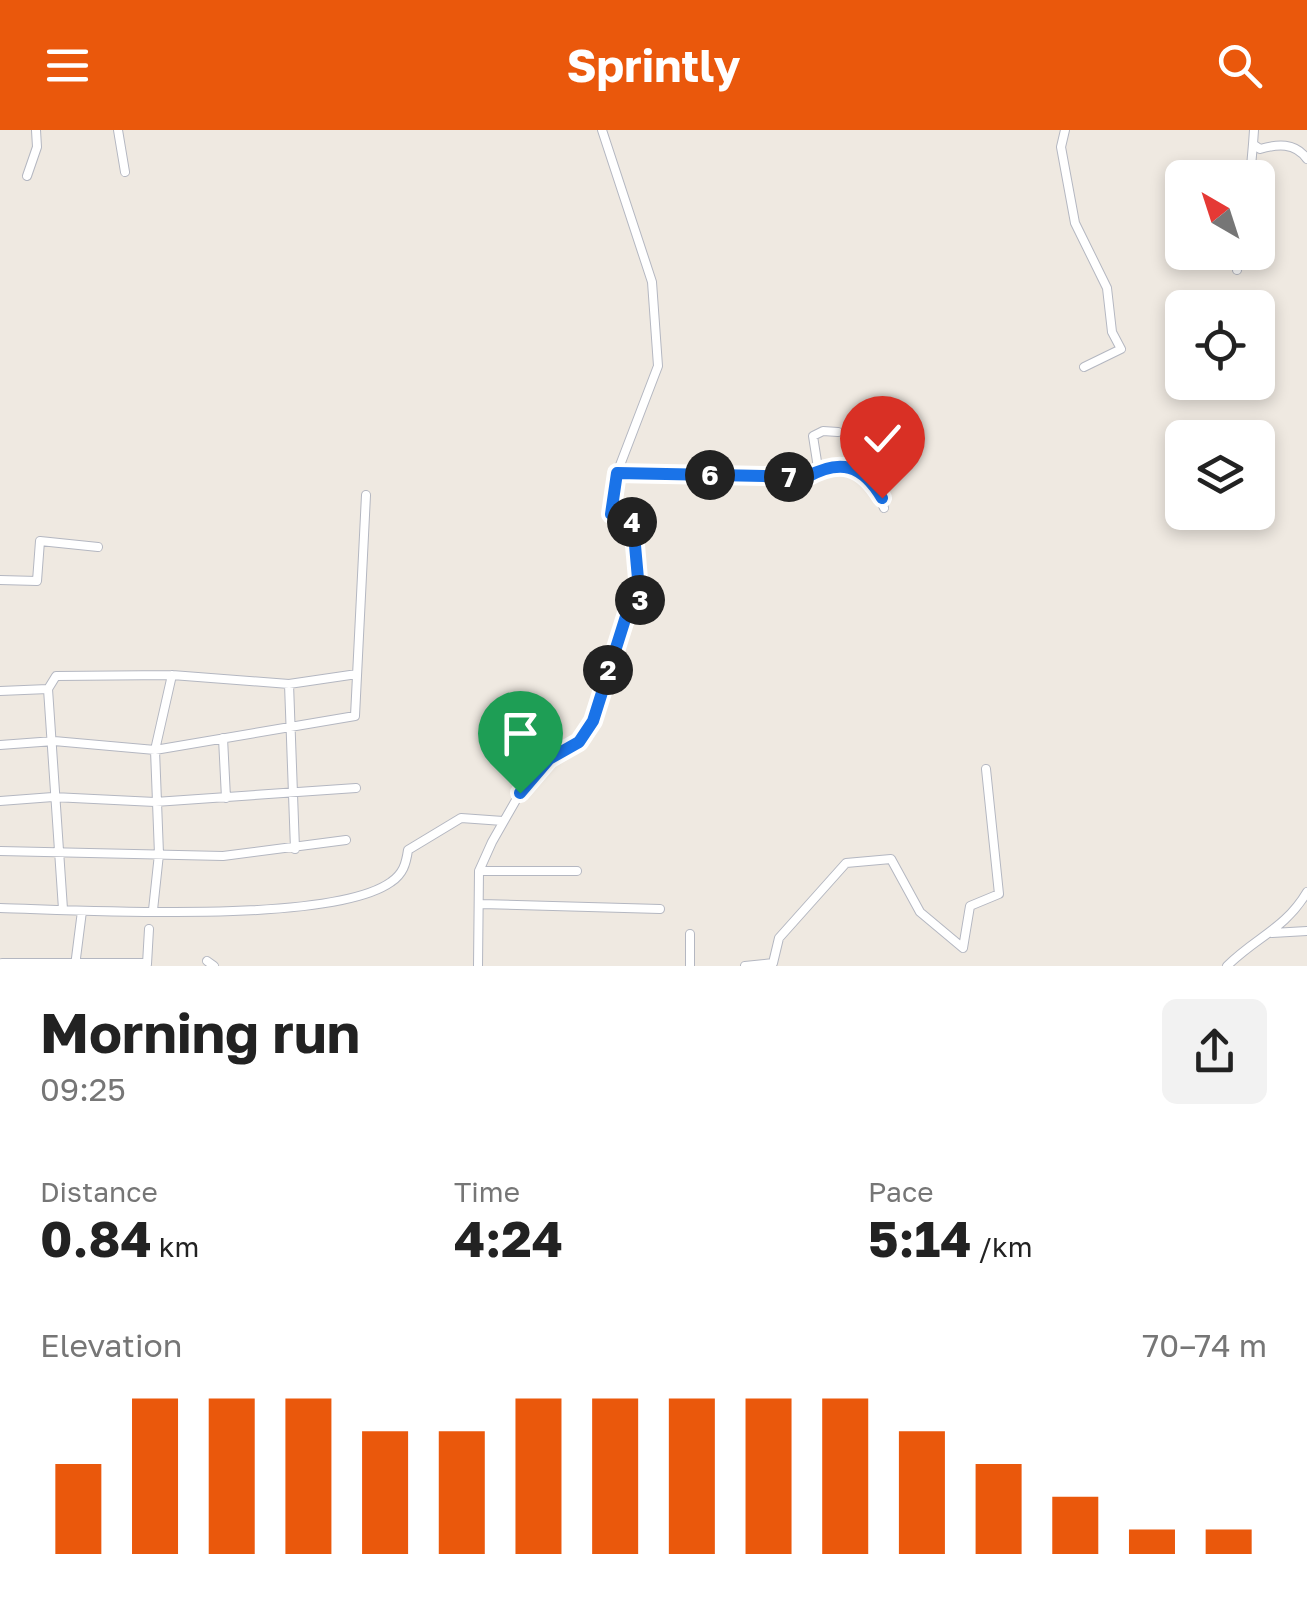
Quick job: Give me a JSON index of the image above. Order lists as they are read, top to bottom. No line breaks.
{"north":"top left","page":{"header":"Sprintly","pins":["6","7","4","3","2"],"heading":["Morning run","09:25"],"stats":[["Distance","0.84 km"],["Time","4:24"],["Pace","5:14 /km"]],"chart":["Elevation","70–74 m"]}}
